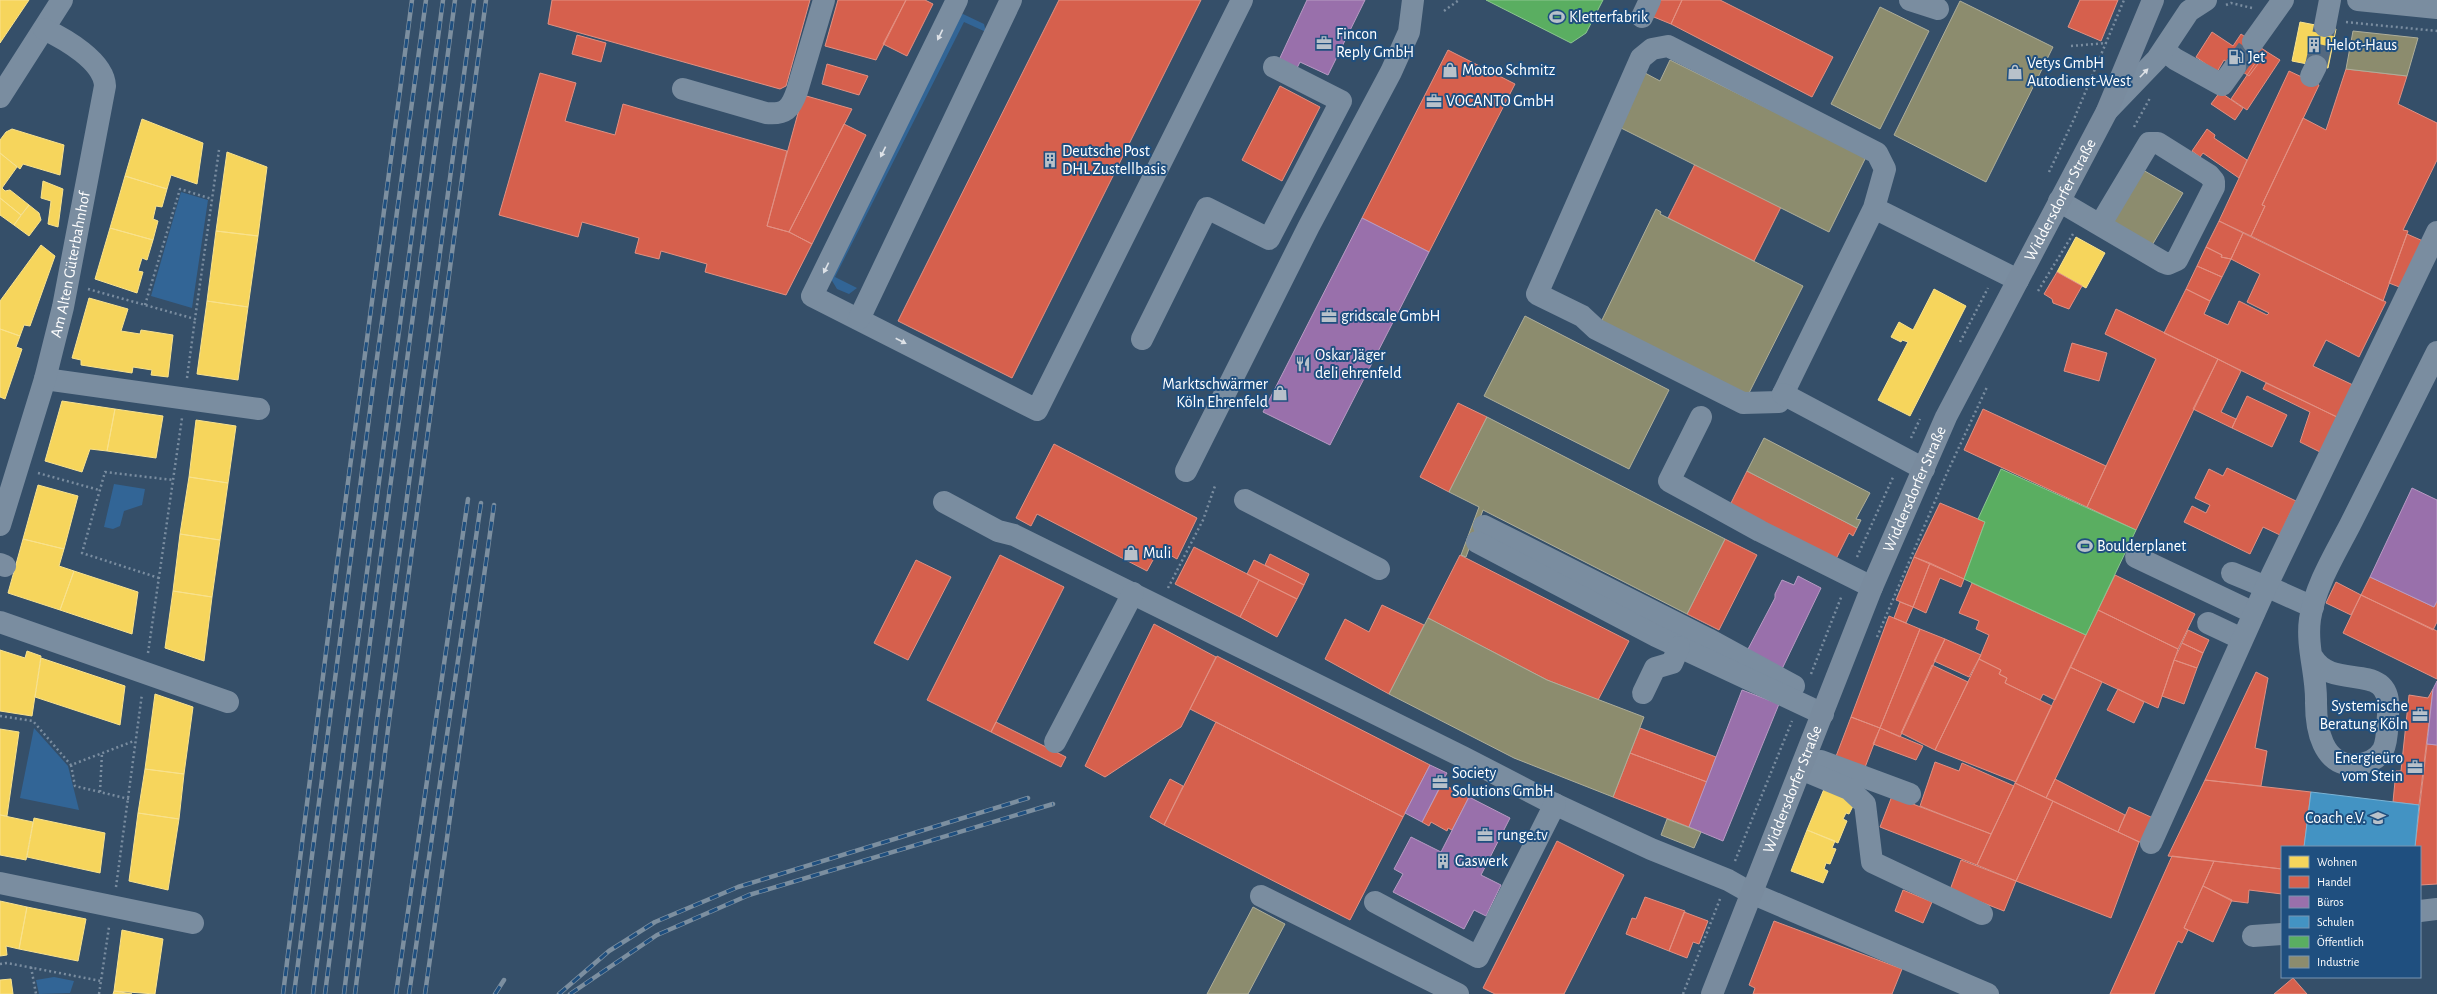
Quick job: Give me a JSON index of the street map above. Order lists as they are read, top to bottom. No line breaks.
{"streets":{"main road":["Widdersdorfer Straße"],"street":["Am Alten Güterbahnhof"]},"places":{"sports":["Kletterfabrik","Boulderplanet"],"office":["Fincon Reply GmbH","VOCANTO GmbH","gridscale GmbH","Systemische Beratung Köln","Energieüro vom Stein","Society Solutions GmbH","runge.tv"],"building":["Helot-Haus","Deutsche Post DHL Zustellbasis","Gaswerk"],"fuel station":["Jet"],"shop":["Motoo Schmitz","Vetys GmbH Autodienst-West","Marktschwärmer Köln Ehrenfeld","Muli"],"restaurant":["Oskar Jäger deli ehrenfeld"],"school or university":["Coach e.V."]},"legend":["Wohnen","Handel","Büros","Schulen","Öffentlich","Industrie"]}
